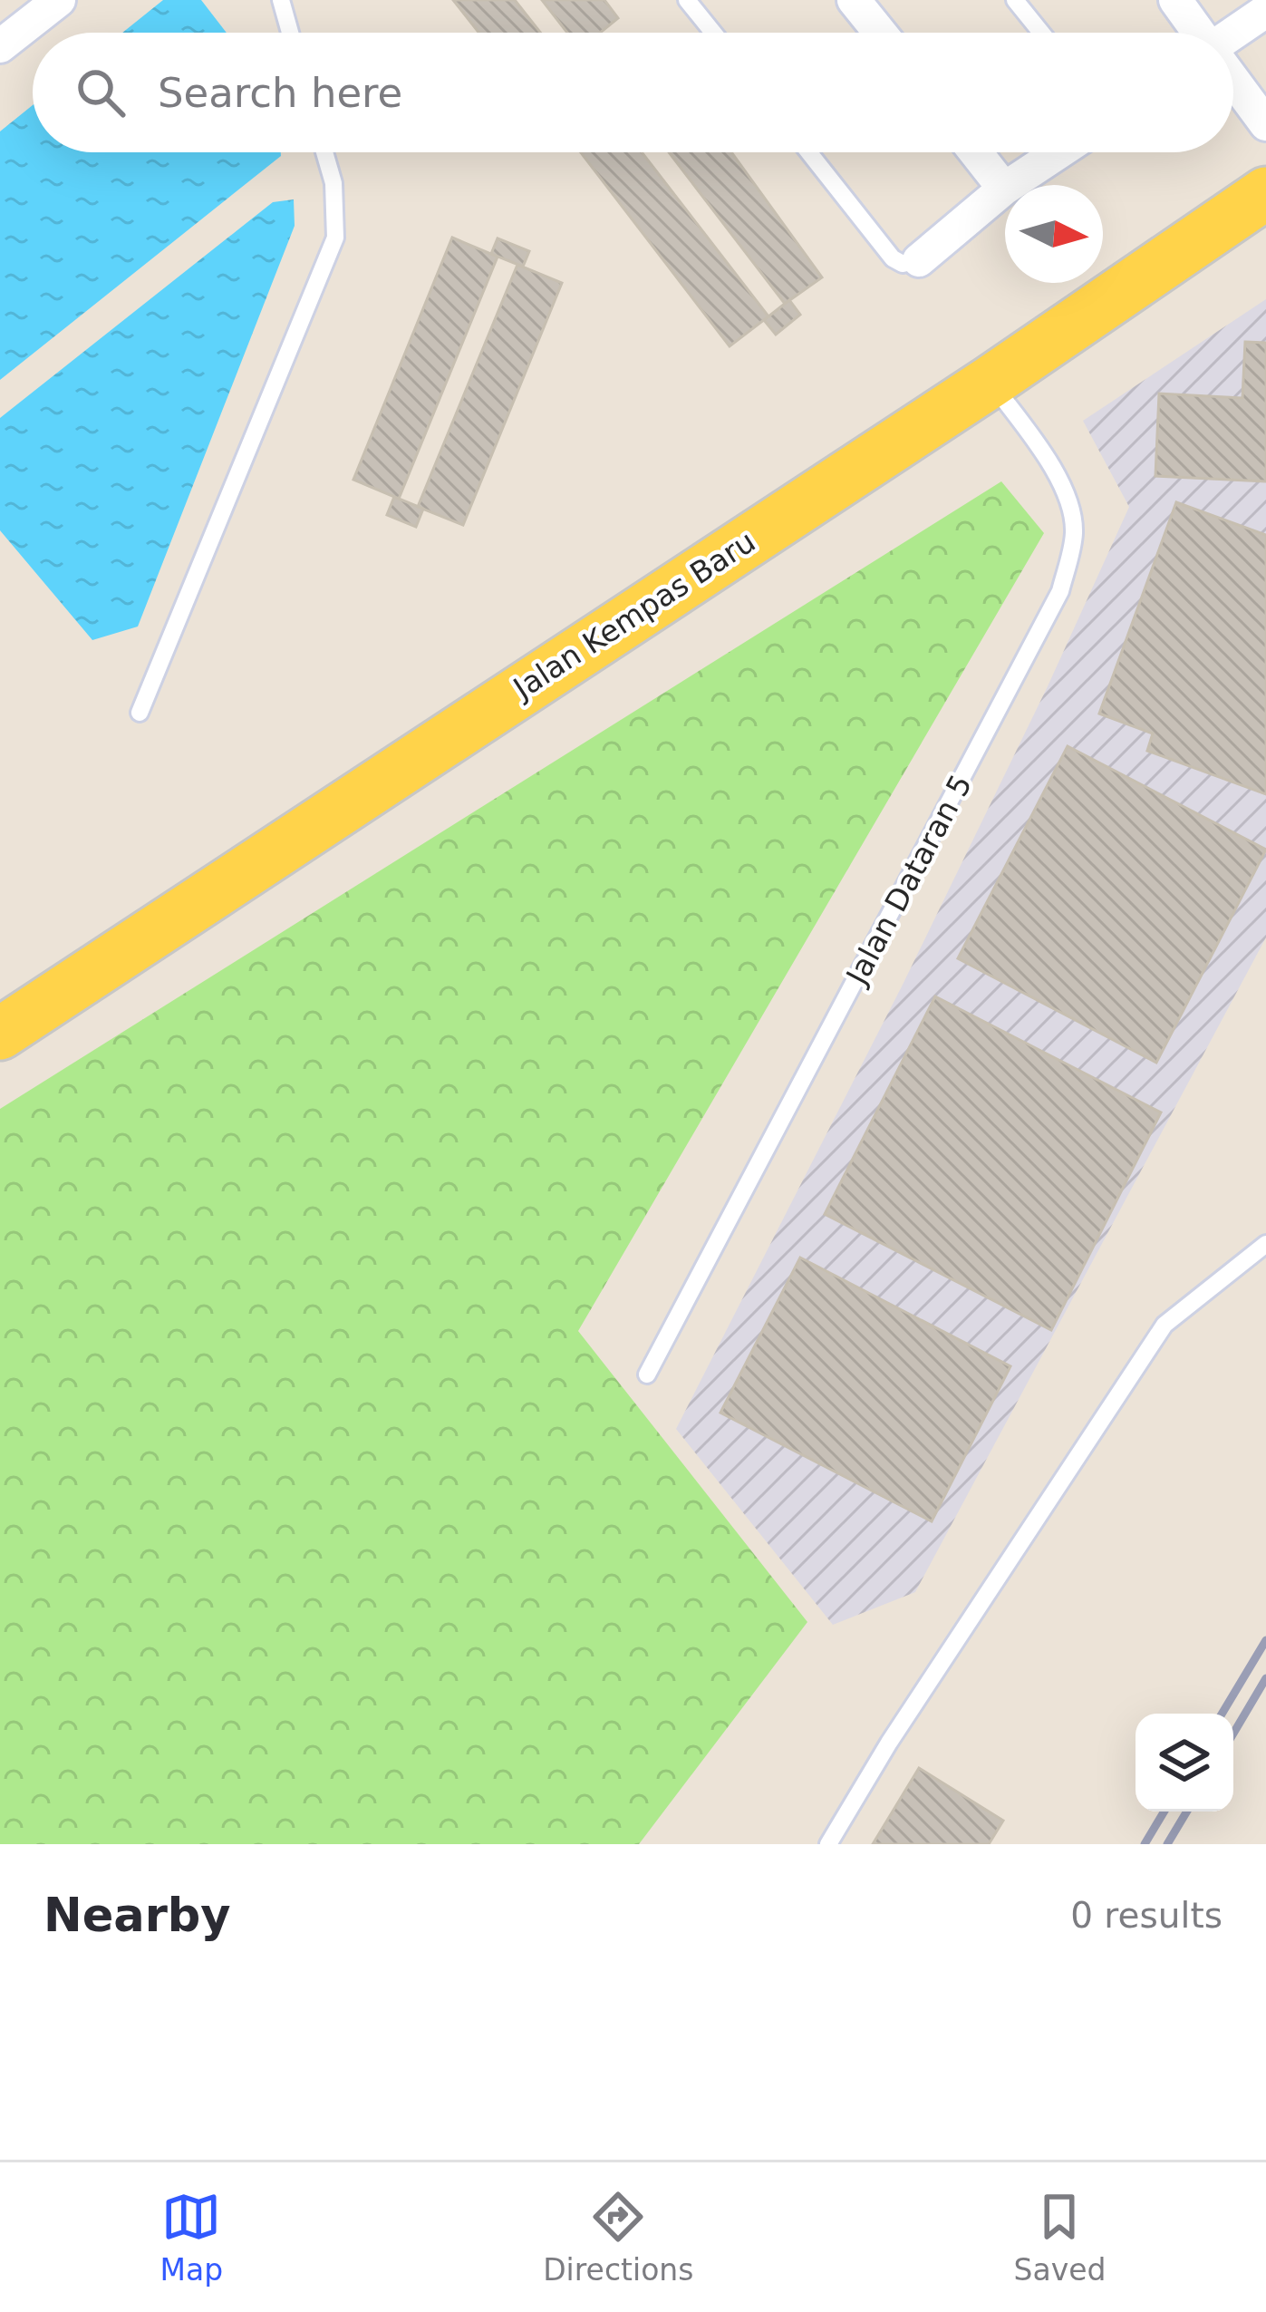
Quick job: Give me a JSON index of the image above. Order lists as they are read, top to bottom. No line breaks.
{"streets":{"main road":["Jalan Kempas Baru"],"lane":["Jalan Dataran 5"]},"crossings":[["Jalan Kempas Baru","Jalan Dataran 5"]],"north":"right","page":{"search":"Search here","heading":["Nearby","0 results"],"nav":["Map","Directions","Saved"]}}
